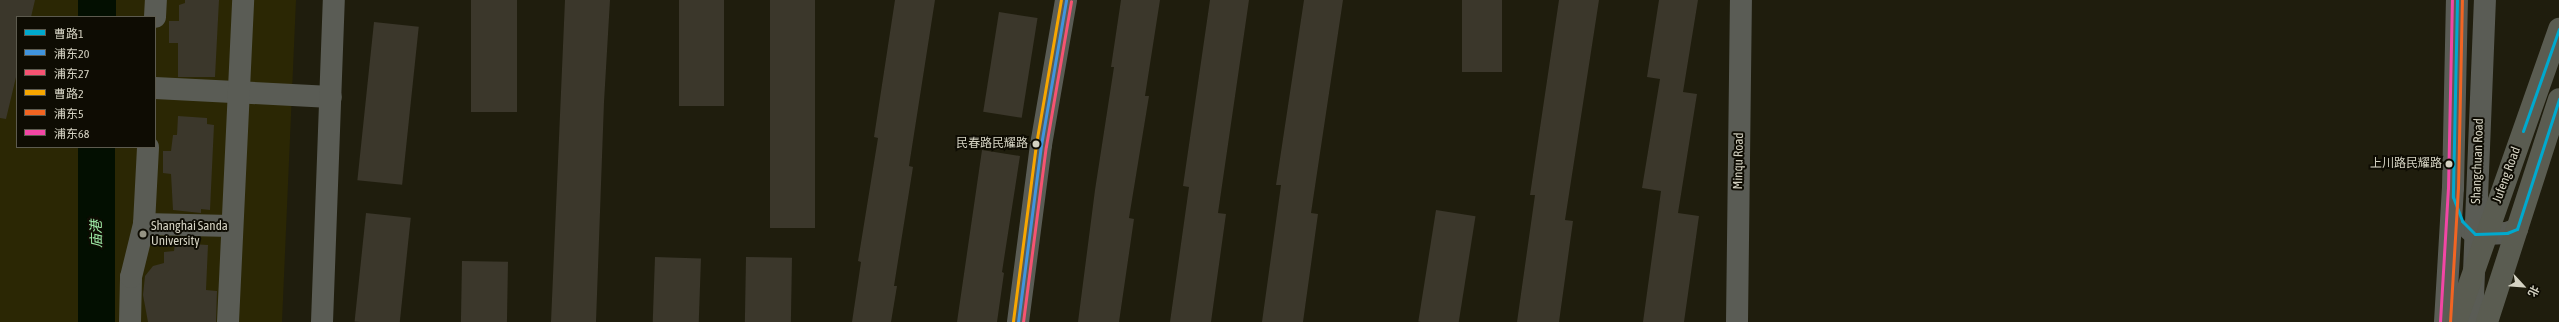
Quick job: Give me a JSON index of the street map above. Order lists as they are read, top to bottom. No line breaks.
{"streets":{"main road":["Jufeng Road"],"street":["Minqu Road","Shangchuan Road"]},"crossings":[["Shangchuan Road","Jufeng Road"]],"water":["庙港"],"places":["民春路民耀路","上川路民耀路","Shanghai Sanda University"],"lines":["transit line 曹路1","transit line 浦东20","transit line 曹路2","transit line 浦东5","transit line 浦东68","transit line 浦东27"],"legend":["曹路1","浦东20","浦东27","曹路2","浦东5","浦东68"],"north":"bottom right"}
